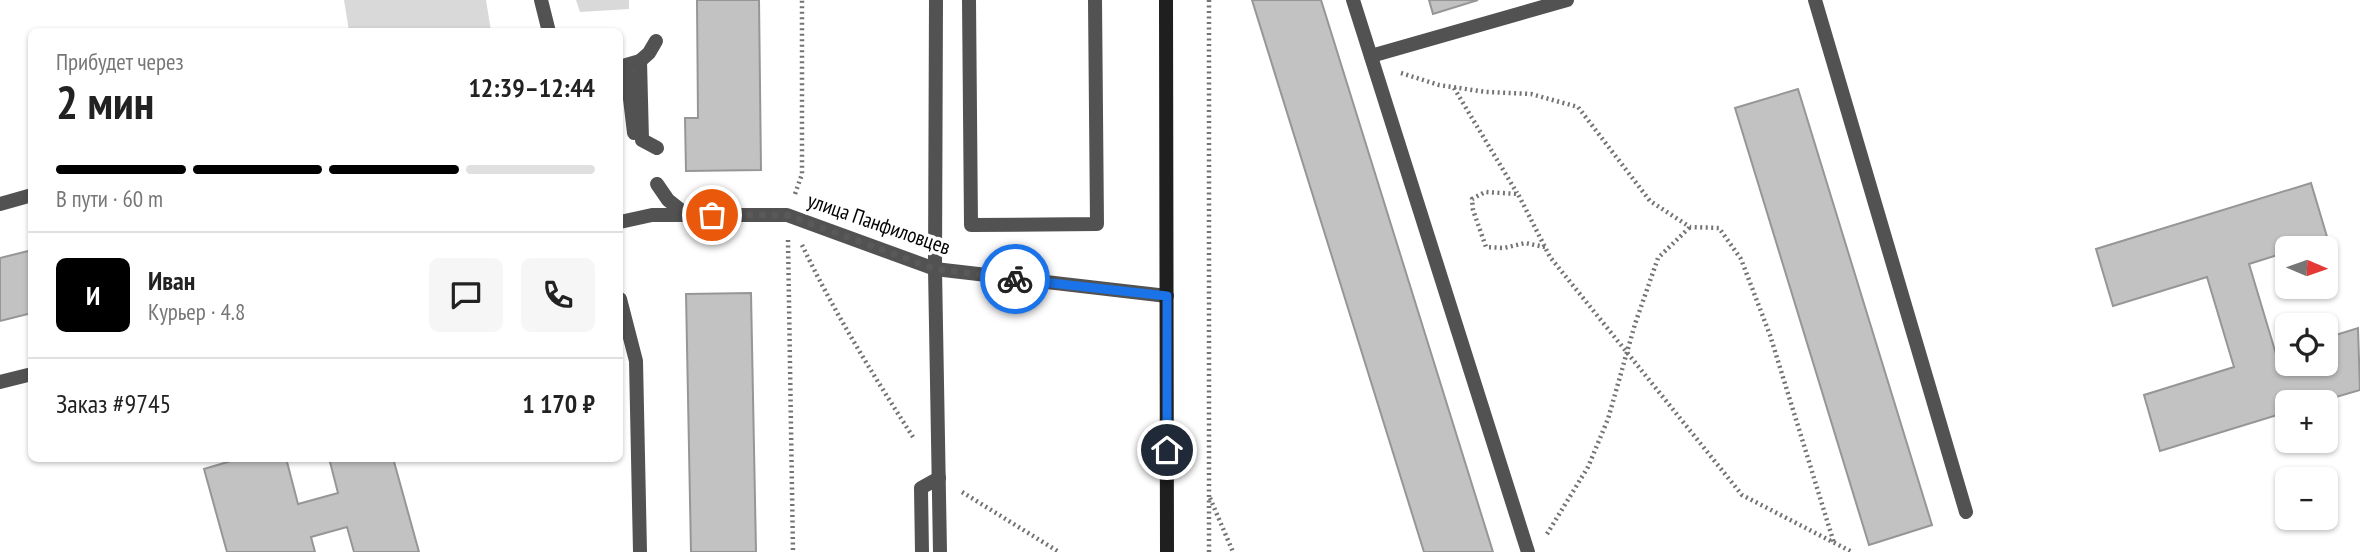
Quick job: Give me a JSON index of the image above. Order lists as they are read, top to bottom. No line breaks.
{"streets":{"lane":["улица Панфиловцев"]},"north":"right","page":{"heading":["2 мин","Прибудет через","12:39–12:44"],"panel":["Иван","Курьер · 4.8","Заказ #9745","1 170 ₽"],"bar":"В пути · 60 m","map_buttons":["+","−"],"round":"И"}}
